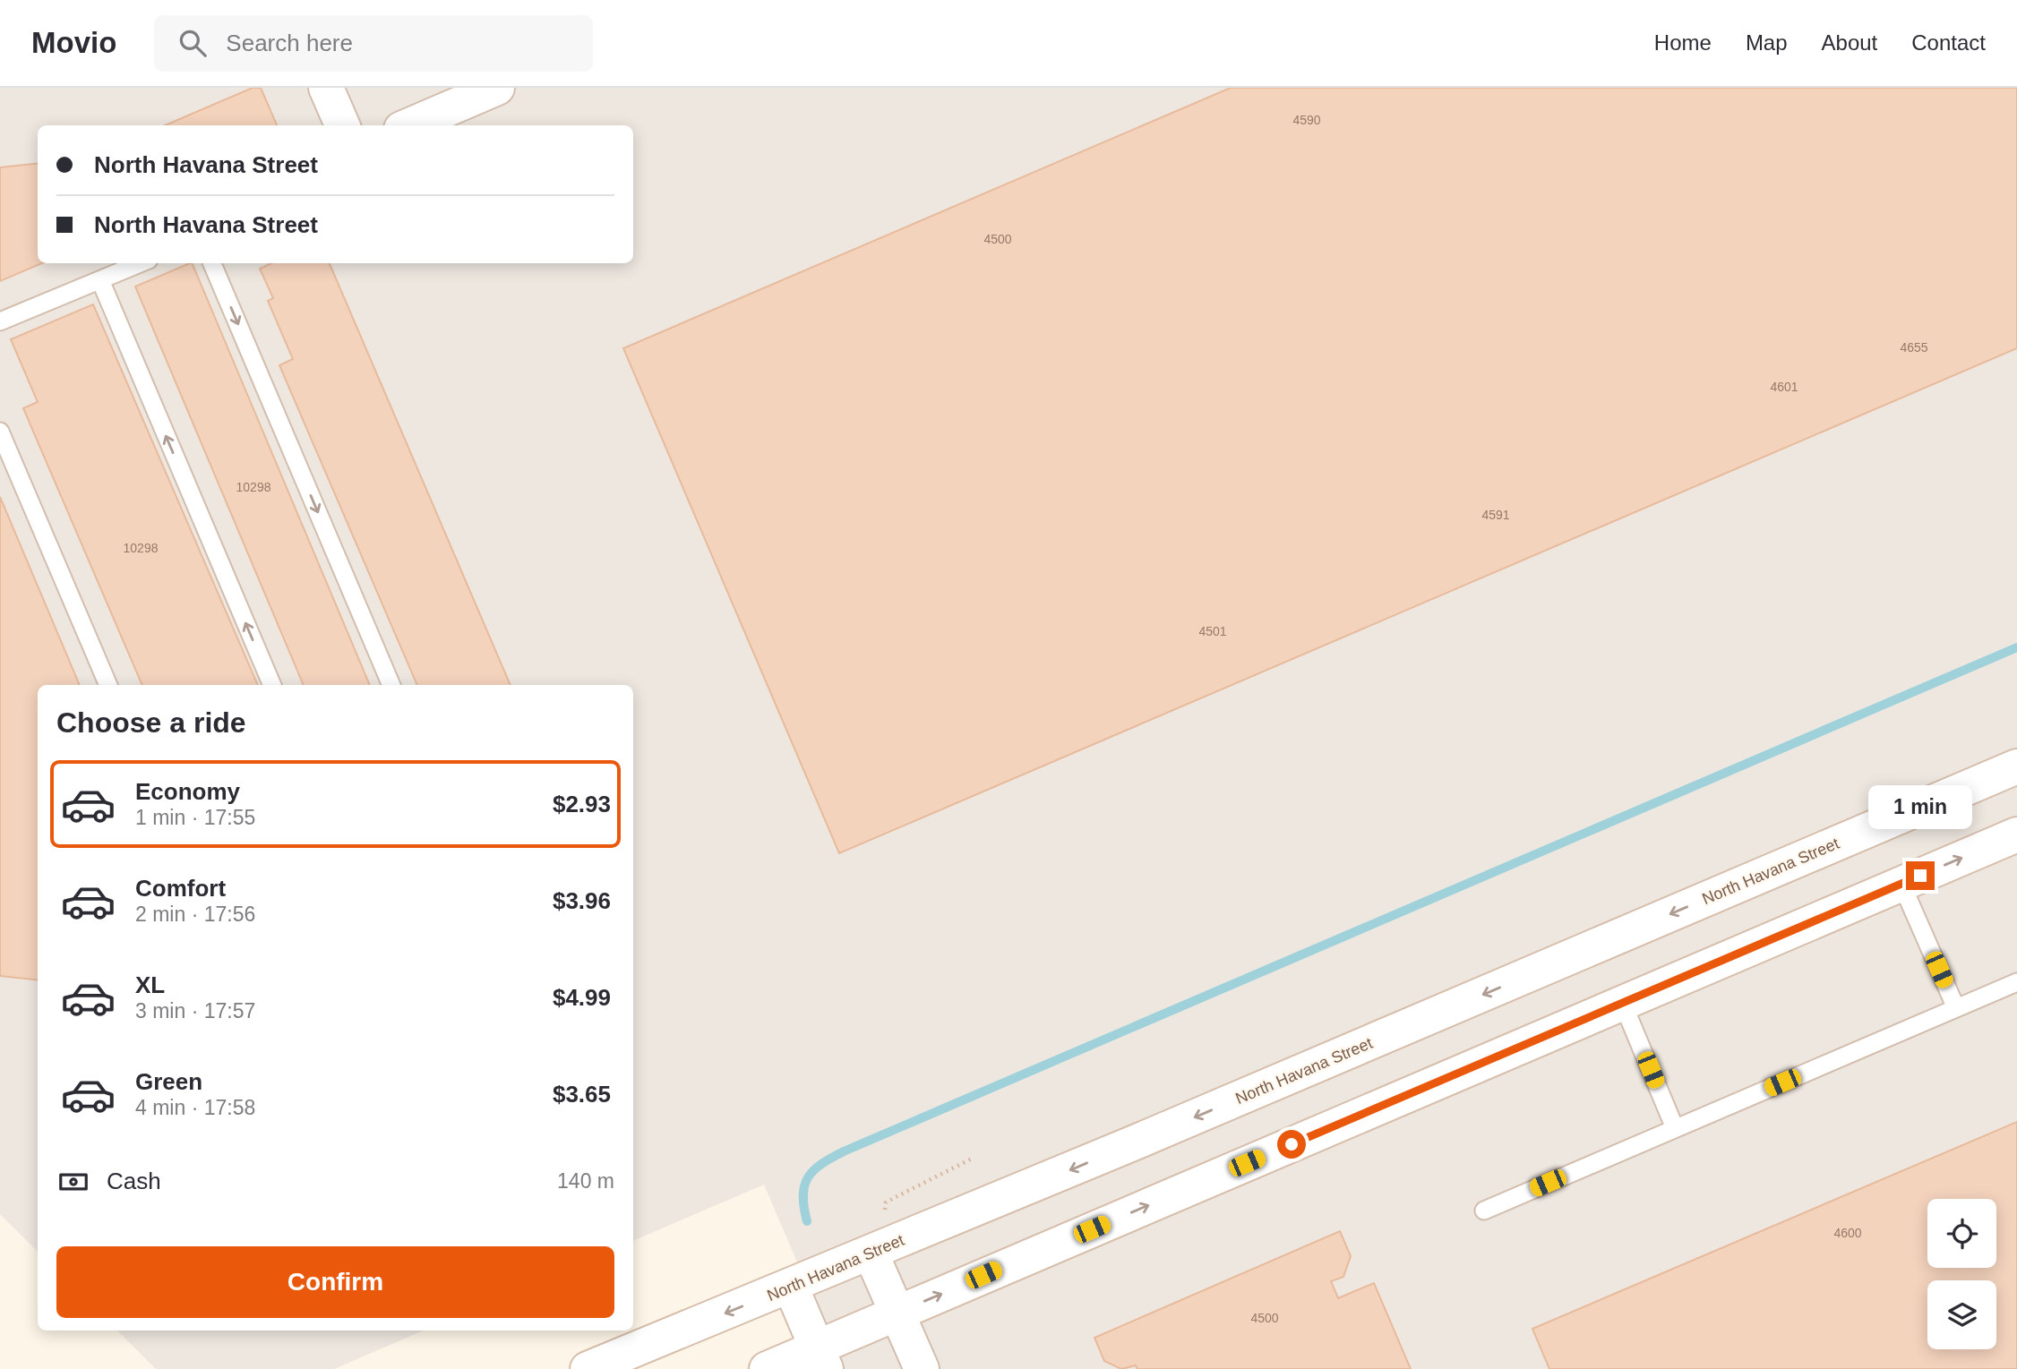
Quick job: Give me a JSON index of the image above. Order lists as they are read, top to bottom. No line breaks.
{"streets":{"main road":["North Havana Street"]},"house_numbers":["4590","4500","4655","4601","10298","4591","10298","4501","4600","4500"],"page":{"header":"Movio","search":"Search here","nav":["Home","Map","About","Contact"],"banner":["North Havana Street","North Havana Street"],"heading":"Choose a ride","list":[{"name":"Economy","note":"1 min · 17:55","value":"$2.93"},{"name":"Comfort","note":"2 min · 17:56","value":"$3.96"},{"name":"XL","note":"3 min · 17:57","value":"$4.99"},{"name":"Green","note":"4 min · 17:58","value":"$3.65"}],"bubble":"1 min","pay":["Cash","140 m"],"buttons":"Confirm"}}
